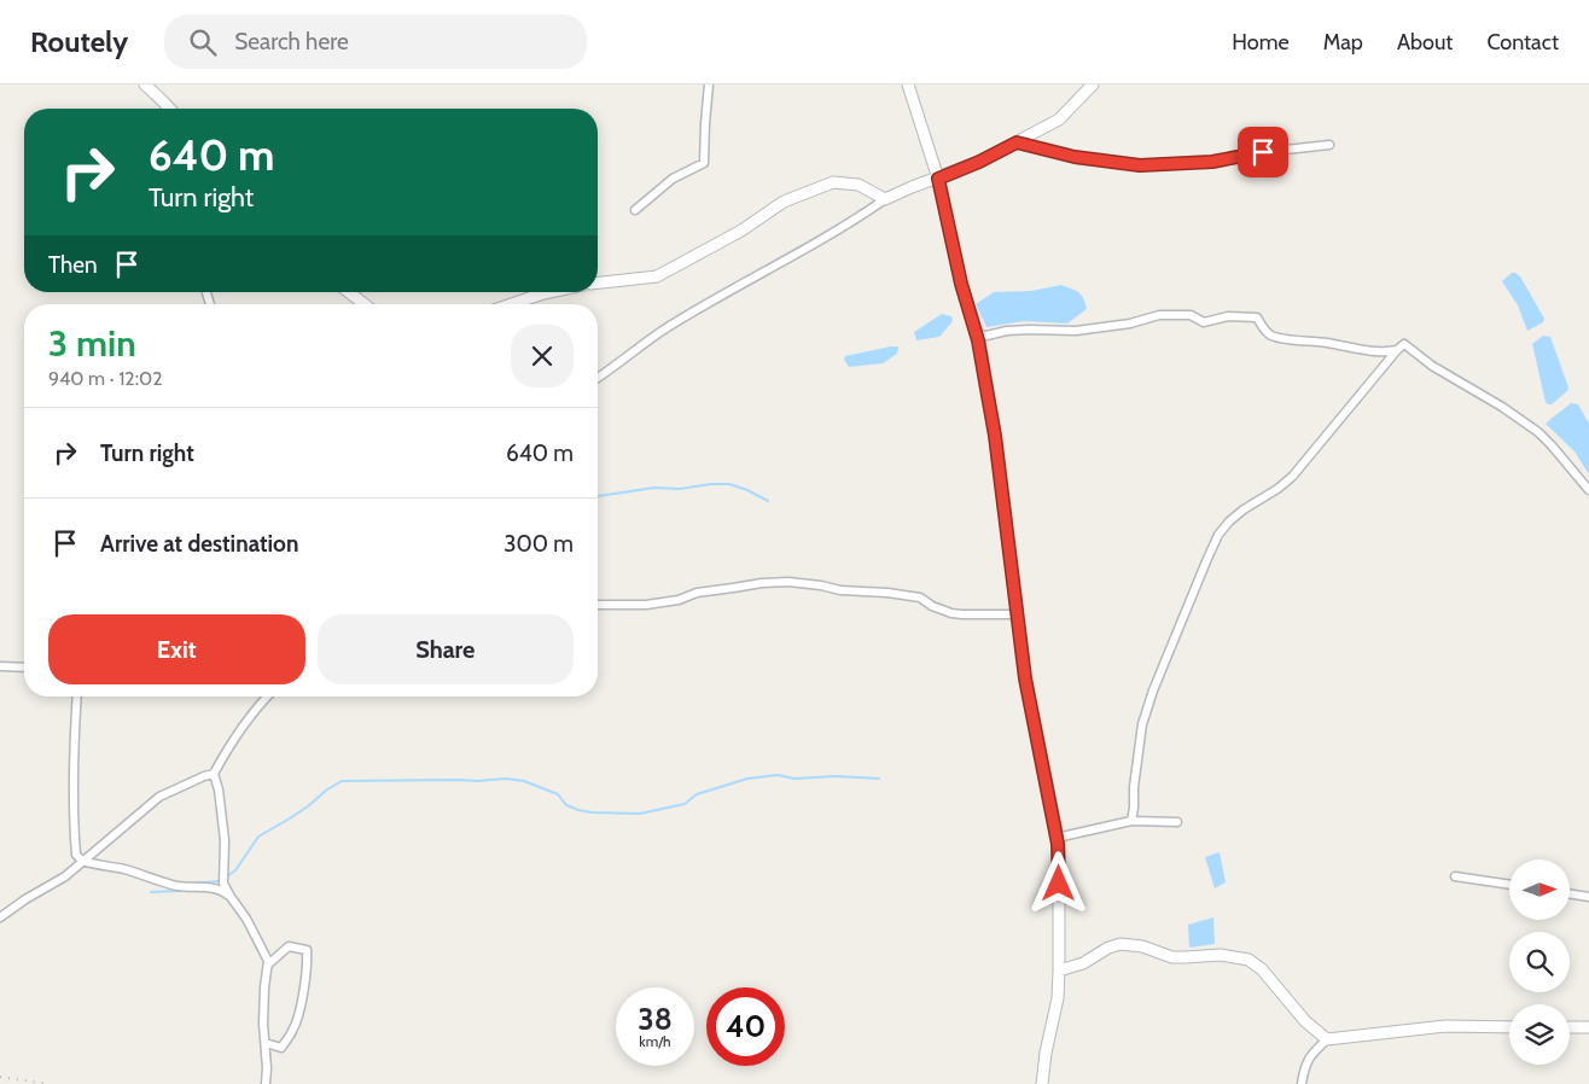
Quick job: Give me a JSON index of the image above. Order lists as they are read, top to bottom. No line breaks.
{"north":"right","page":{"header":"Routely","search":"Search here","nav":["Home","Map","About","Contact"],"turn":["640 m","Turn right"],"then":"Then","heading":["3 min","940 m · 12:02"],"list":[{"name":"Turn right","value":"640 m"},{"name":"Arrive at destination","value":"300 m"}],"buttons":["Exit","Share"],"speed":"38 km/h","limit":"40"}}
